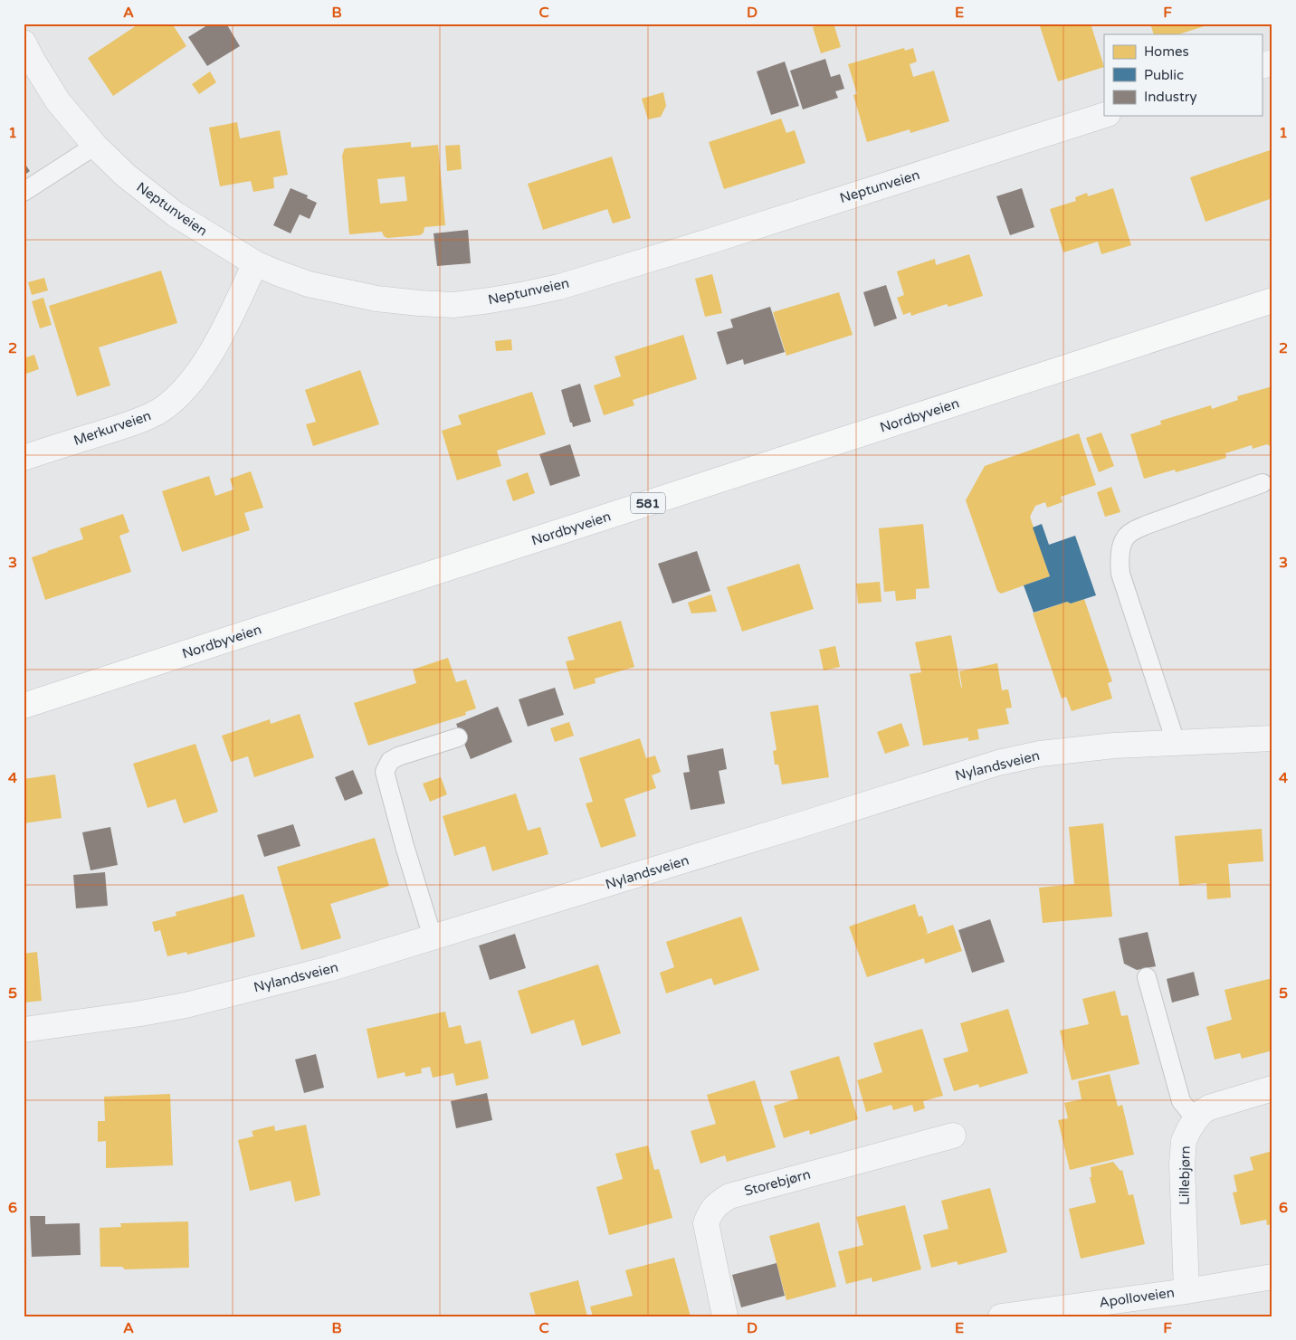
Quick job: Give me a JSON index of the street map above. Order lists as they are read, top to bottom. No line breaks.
{"streets":{"main road":["Nordbyveien","581"],"street":["Neptunveien","Merkurveien","Nylandsveien","Lillebjørn","Storebjørn","Apolloveien"]},"crossings":[["Neptunveien","Merkurveien"],["Lillebjørn","Apolloveien"]],"legend":["Homes","Public","Industry"],"grid":{"columns":["A","B","C","D","E","F"],"rows":["1","2","3","4","5","6"]}}
